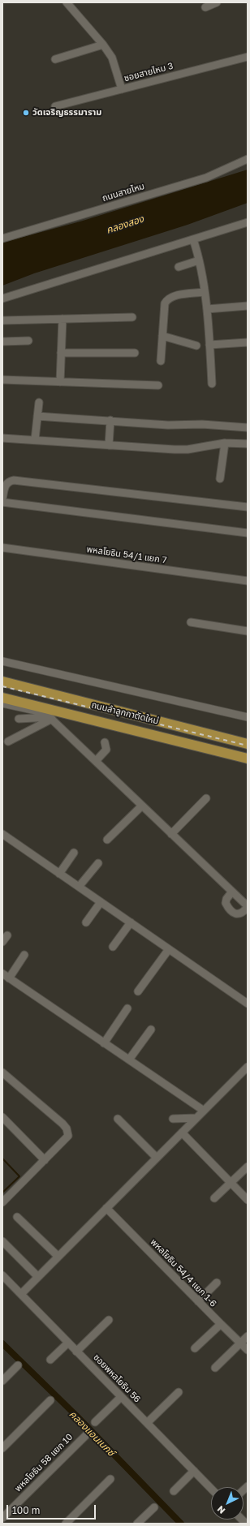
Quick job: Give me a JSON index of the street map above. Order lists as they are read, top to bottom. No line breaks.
{"streets":{"main road":["ถนนลำลูกกาตัดใหม่"],"street":["ซอยสายไหม 3","ถนนสายไหม","พหลโยธิน 54/1 แยก 7","พหลโยธิน 54/4 แยก 1-6","ซอยพหลโยธิน 56","พหลโยธิน 58 แยก 10"]},"water":["คลองสอง","คลองแอนเนกซ์"],"places":["วัดเจริญธรรมาราม"],"scale_bar":"100 m","north":"bottom left"}
